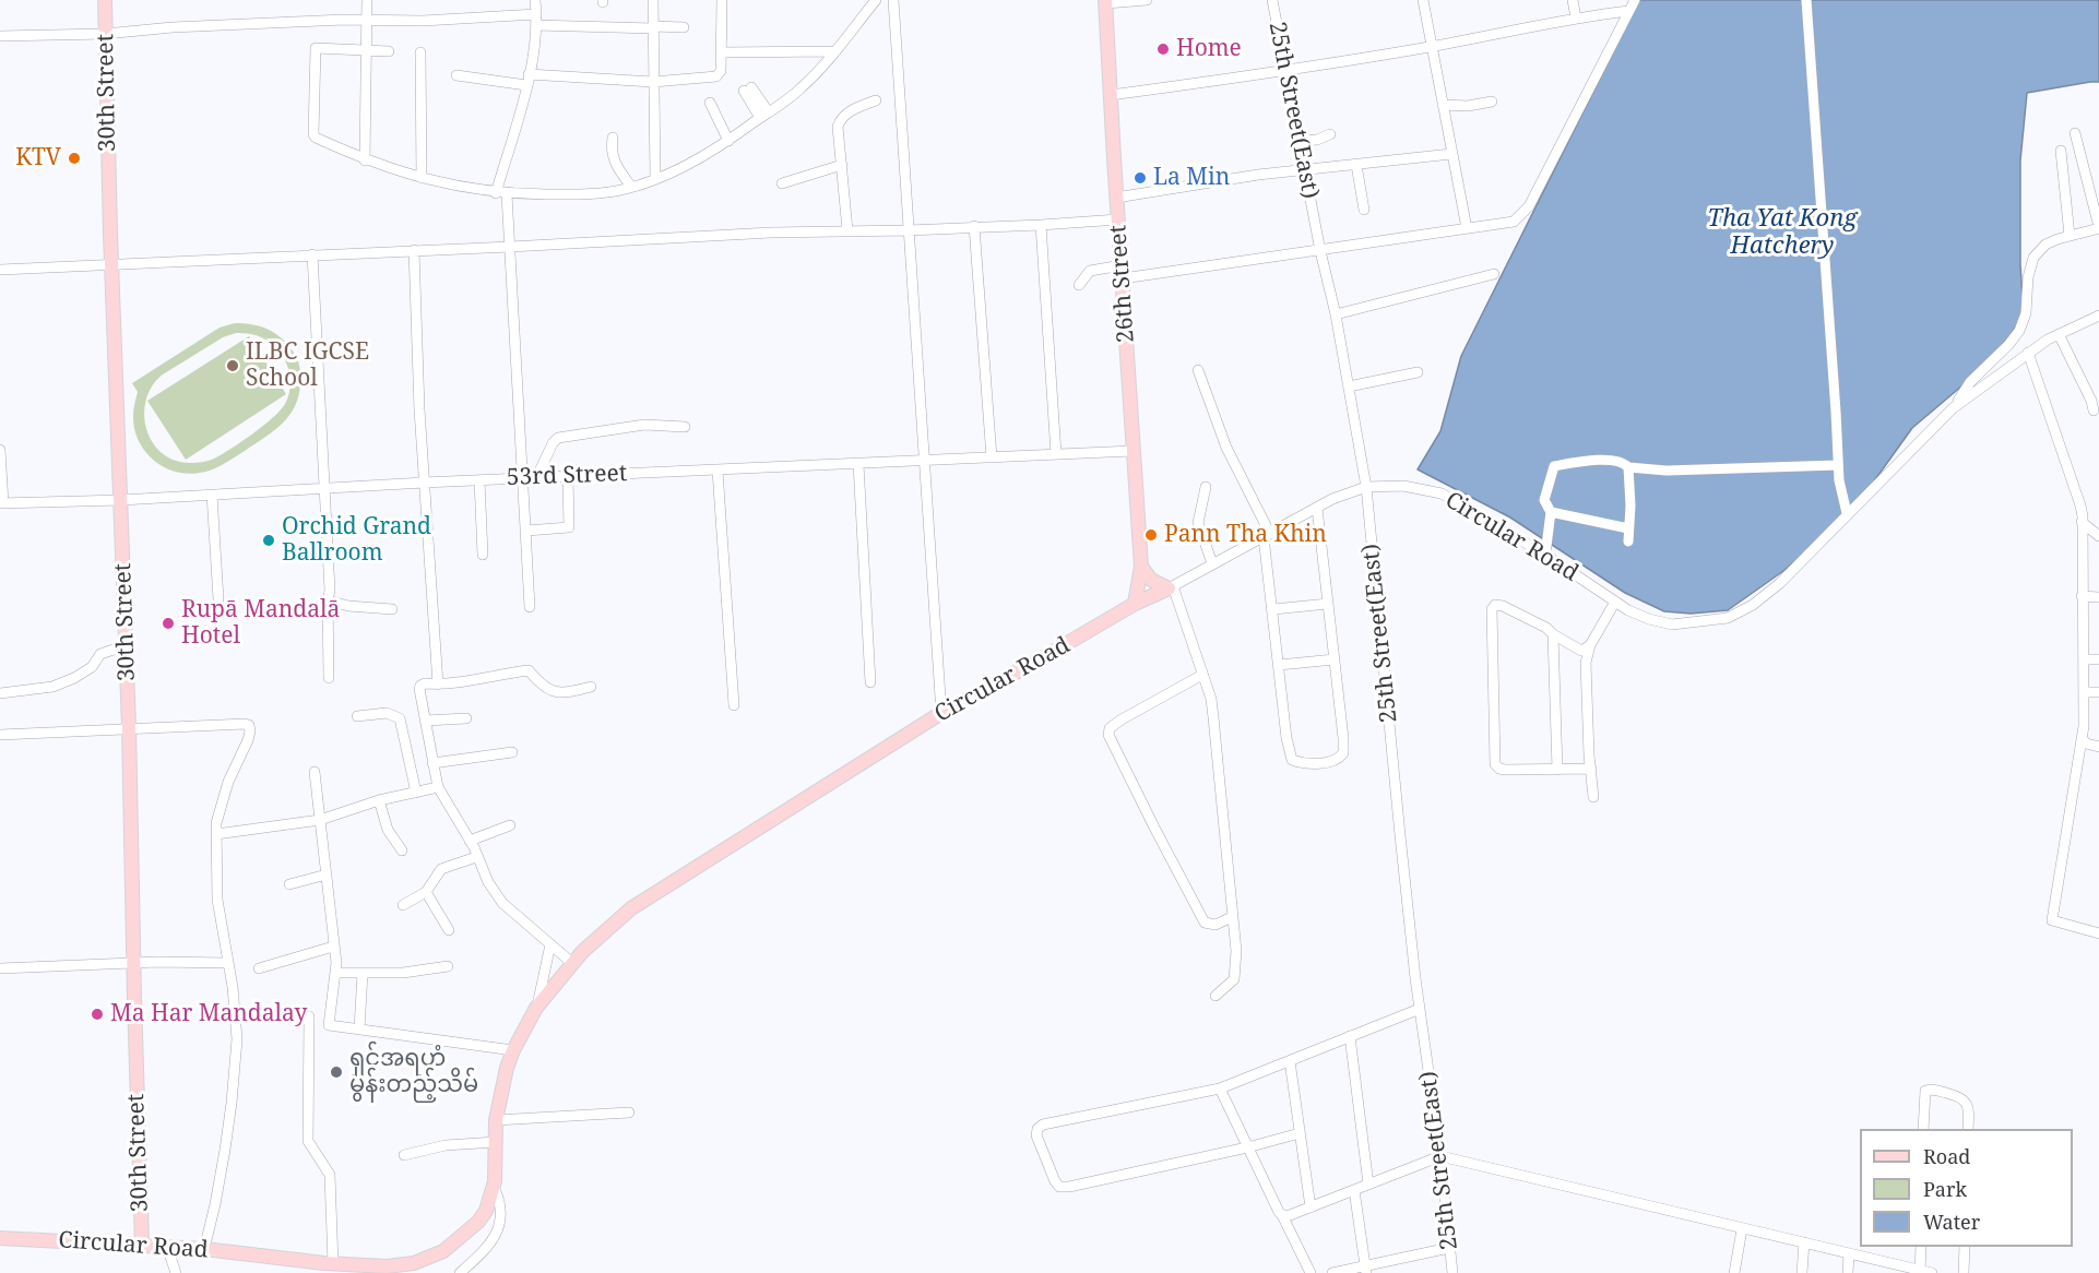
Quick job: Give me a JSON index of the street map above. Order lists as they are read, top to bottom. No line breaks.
{"streets":{"main road":["30th Street","26th Street","Circular Road"],"street":["25th Street(East)","53rd Street"]},"crossings":[["30th Street","53rd Street"],["30th Street","Circular Road"],["25th Street(East)","Circular Road"],["26th Street","53rd Street"],["26th Street","Circular Road"]],"water":["Tha Yat Kong Hatchery"],"places":["Home","KTV","La Min","ILBC IGCSE School","Pann Tha Khin","Orchid Grand Ballroom","Rupā Mandalā Hotel","Ma Har Mandalay","ရှင်အရဟံ မွန်းတည့်သိမ်"],"legend":["Road","Park","Water"]}
